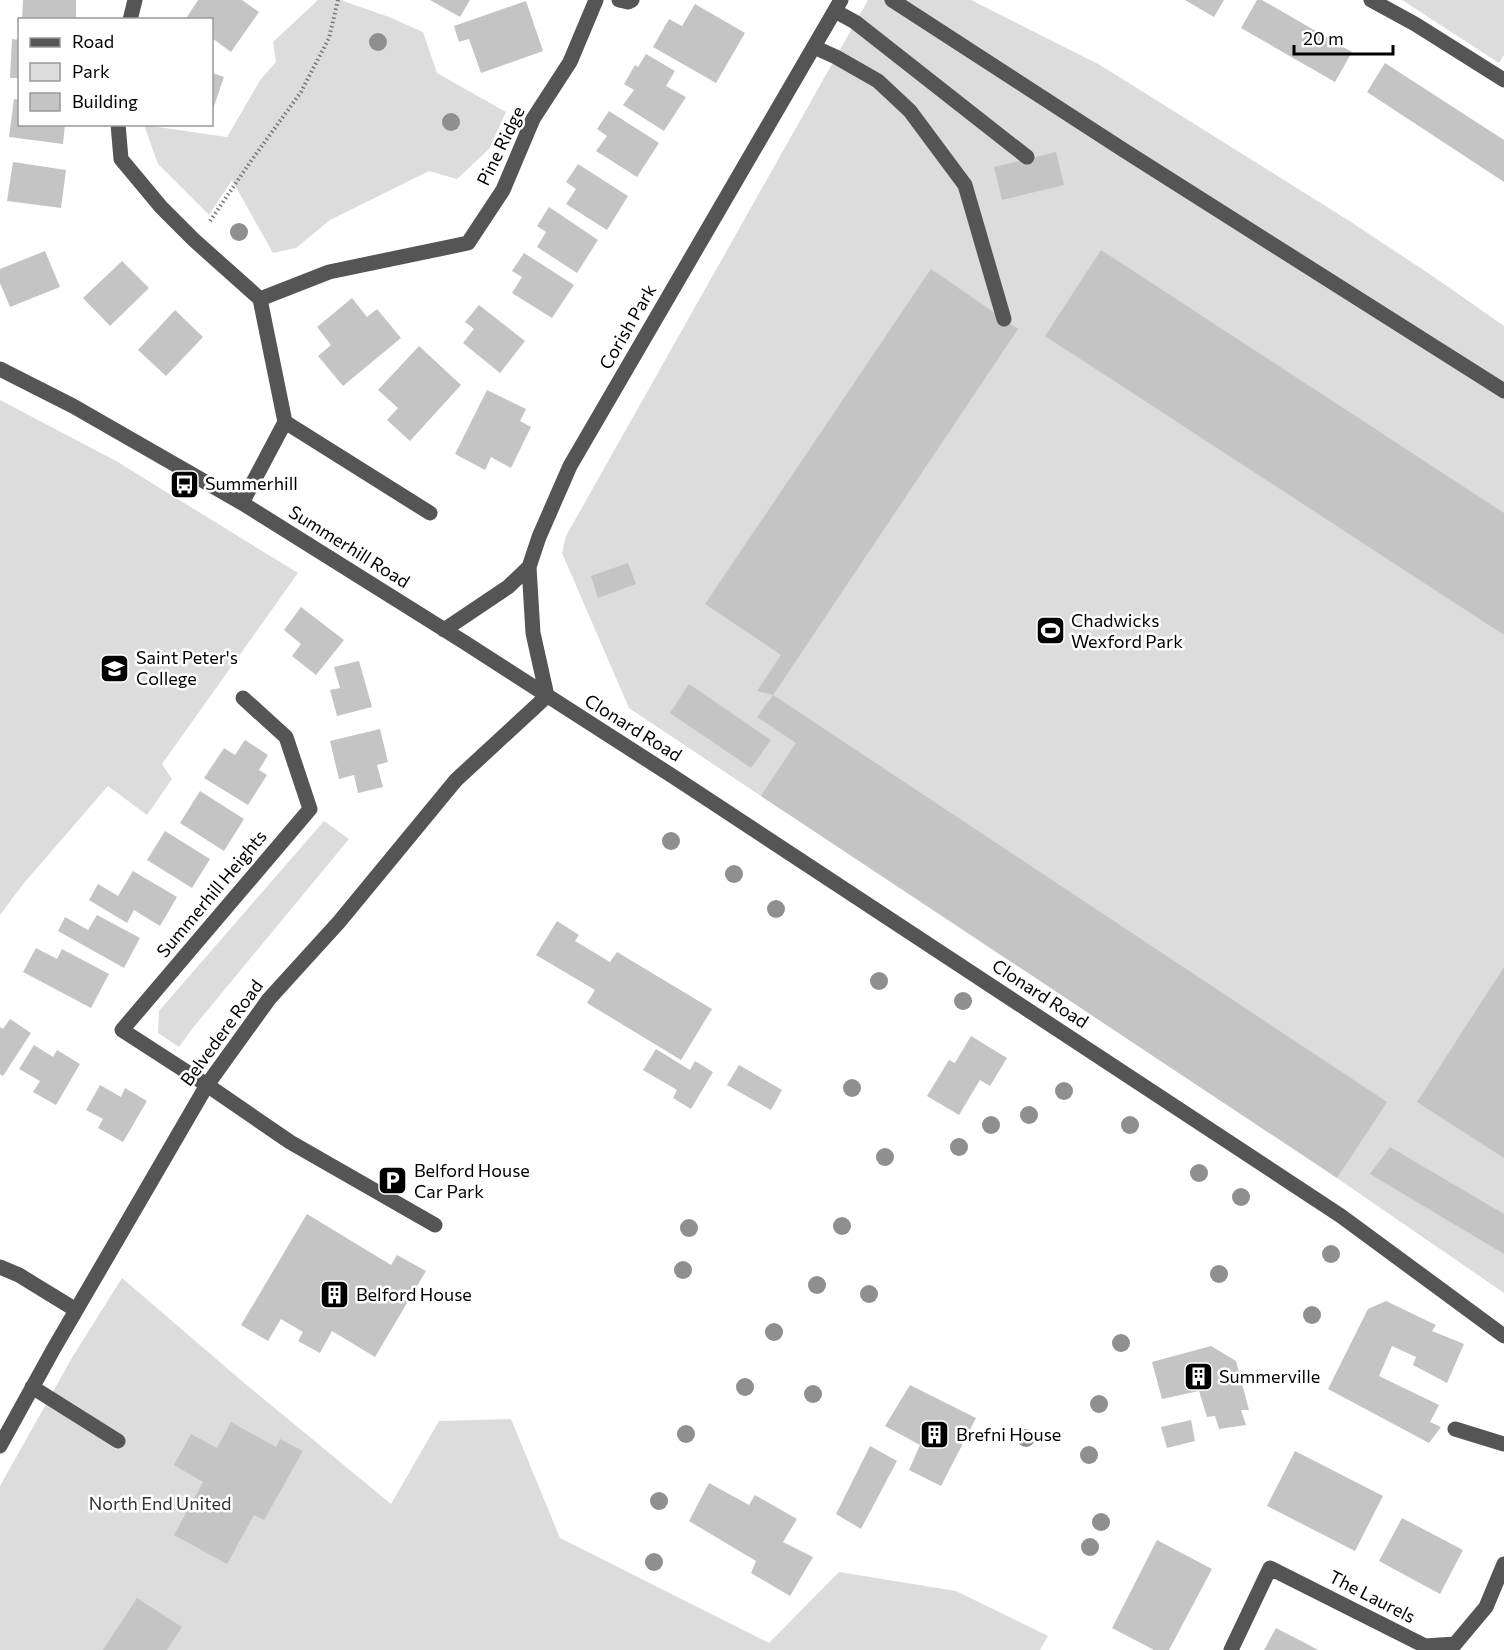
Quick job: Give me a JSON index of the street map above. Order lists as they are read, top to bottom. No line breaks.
{"streets":{"street":["Pine Ridge","Corish Park","Summerhill Road","Clonard Road","Summerhill Heights","Belvedere Road","The Laurels"]},"crossings":[["Corish Park","Summerhill Road"],["Corish Park","Clonard Road"],["Corish Park","Belvedere Road"],["Summerhill Road","Clonard Road"],["Summerhill Road","Belvedere Road"],["Clonard Road","Belvedere Road"],["Summerhill Heights","Belvedere Road"]],"parks":["North End United"],"places":{"bus stop":["Summerhill"],"sports":["Chadwicks Wexford Park"],"school or university":["Saint Peter's College"],"parking":["Belford House Car Park"],"building":["Belford House","Summerville","Brefni House"]},"legend":["Road","Park","Building"],"scale_bar":"20 m"}
